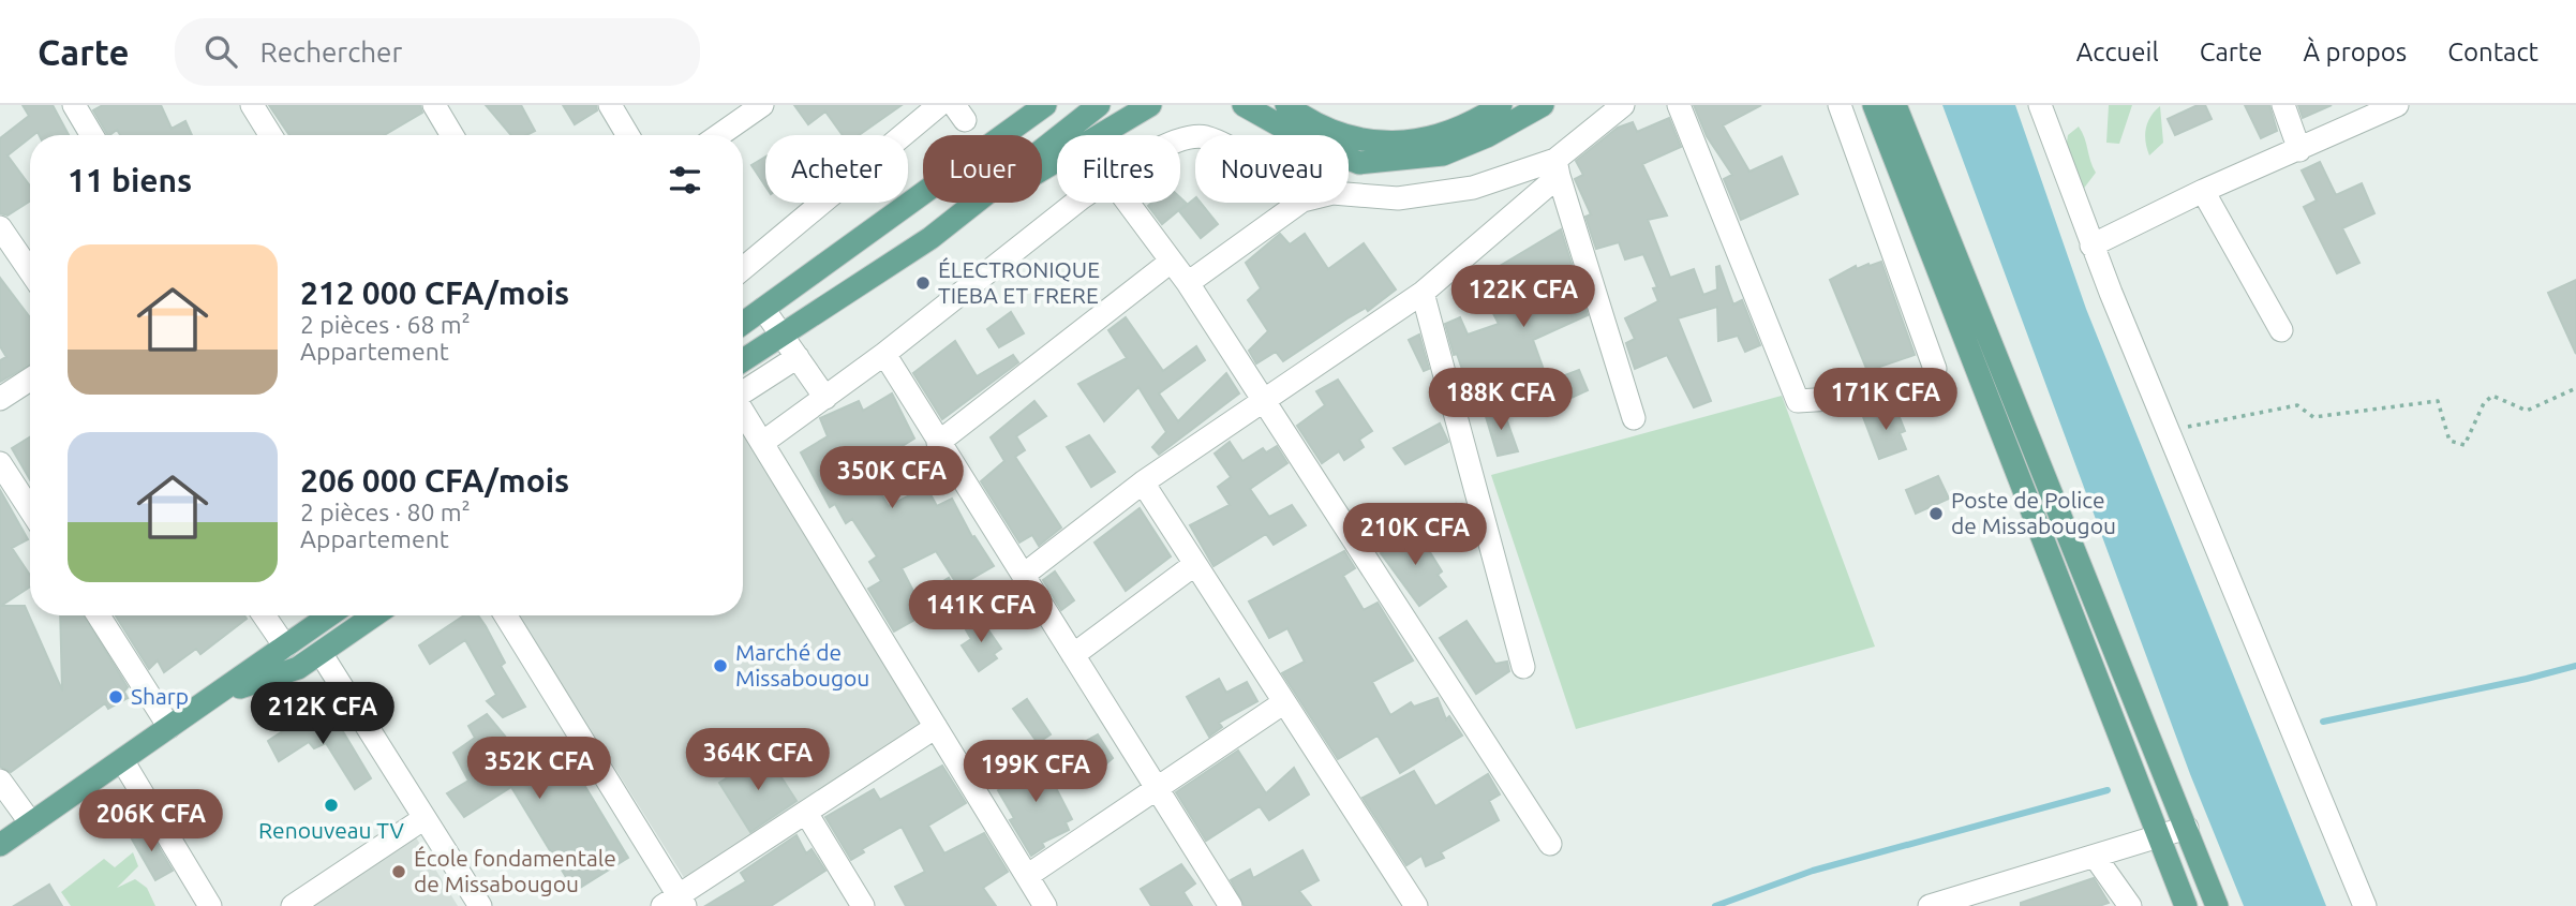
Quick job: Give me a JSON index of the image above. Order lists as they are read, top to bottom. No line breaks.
{"places":["ÉLECTRONIQUE TIEBA ET FRERE","Poste de Police de Missabougou","Marché de Missabougou","Sharp","Renouveau TV","École fondamentale de Missabougou"],"page":{"header":"Carte","search":"Rechercher","nav":["Accueil","Carte","À propos","Contact"],"chip":["Acheter","Louer","Filtres","Nouveau"],"heading":"11 biens","list":[{"name":"212 000 CFA/mois","note":"2 pièces · 68 m² · Appartement"},{"name":"206 000 CFA/mois","note":"2 pièces · 80 m² · Appartement"}],"price":["122K CFA","188K CFA","171K CFA","350K CFA","210K CFA","141K CFA","212K CFA","364K CFA","352K CFA","199K CFA","206K CFA"]}}
